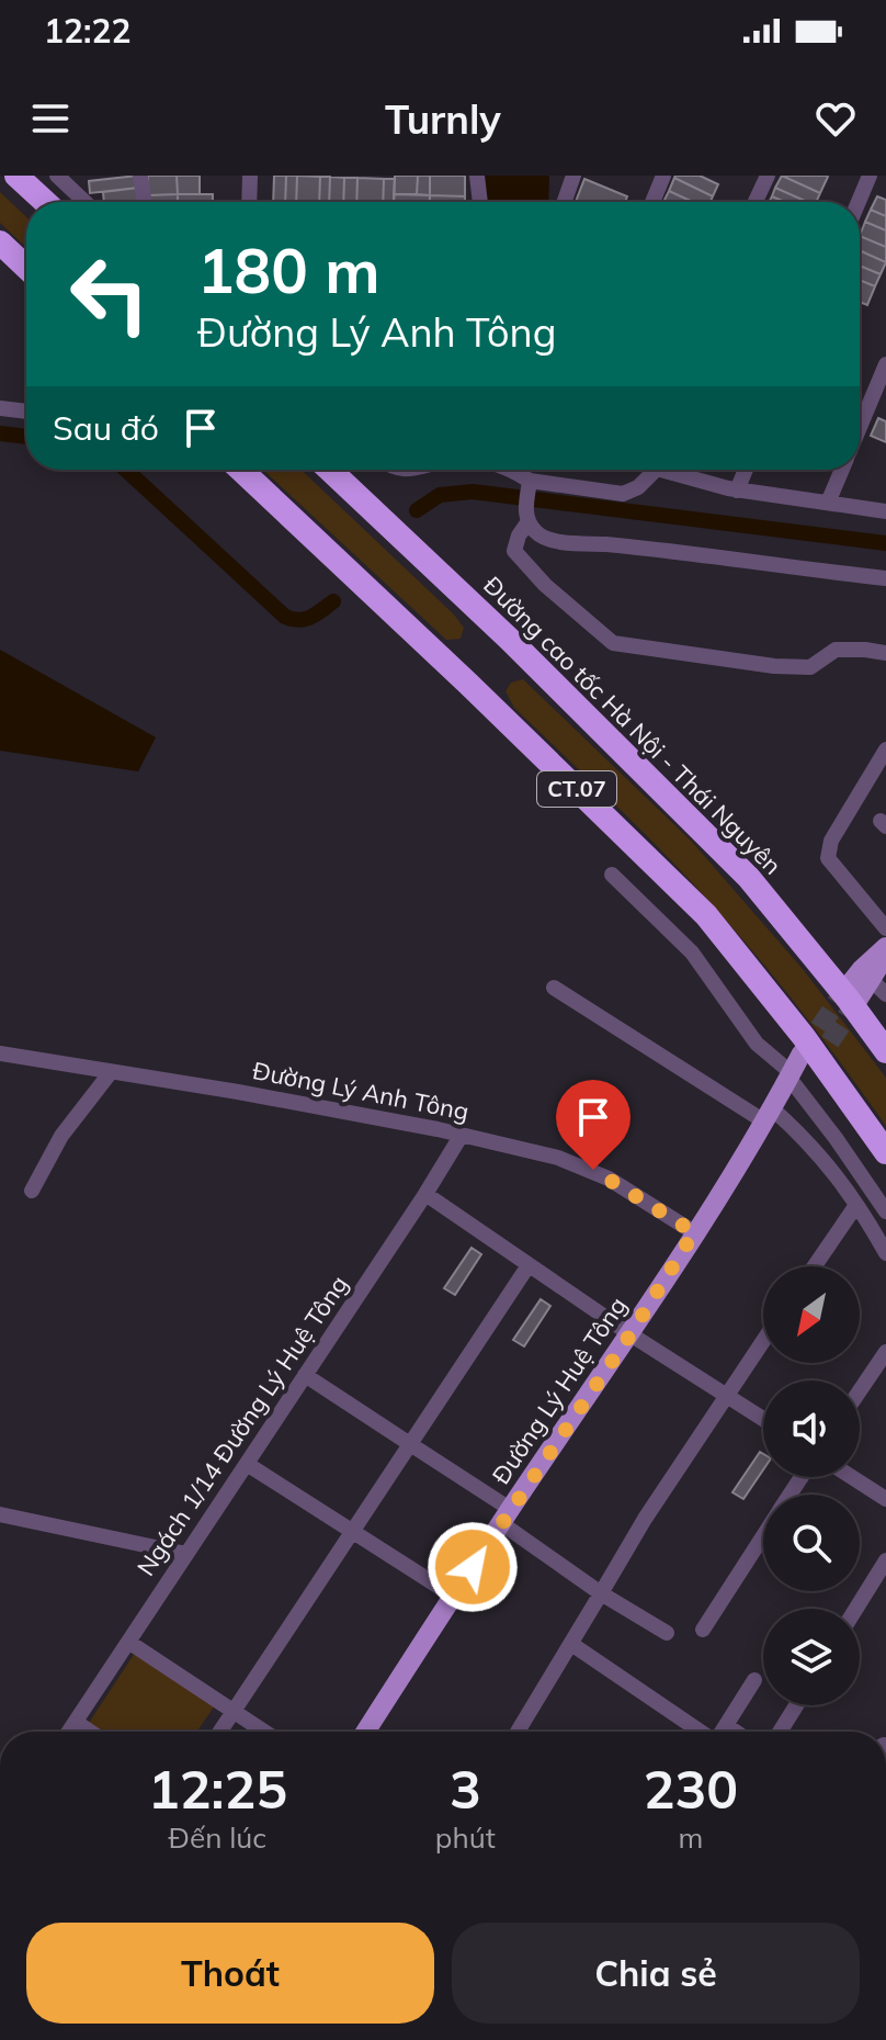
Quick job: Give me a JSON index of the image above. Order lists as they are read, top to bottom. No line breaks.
{"streets":{"highway":["Đường cao tốc Hà Nội - Thái Nguyên","CT.07"],"main road":["Đường Lý Huệ Tông"],"street":["Đường Lý Anh Tông","Ngách 1/14 Đường Lý Huệ Tông"]},"crossings":[["Đường Lý Anh Tông","Đường Lý Huệ Tông"],["Đường Lý Anh Tông","Ngách 1/14 Đường Lý Huệ Tông"]],"north":"bottom left","page":{"status":"12:22","header":"Turnly","turn":["180 m","Đường Lý Anh Tông"],"then":"Sau đó","eta":["12:25","Đến lúc","3","phút","230","m"],"buttons":["Thoát","Chia sẻ"]}}
